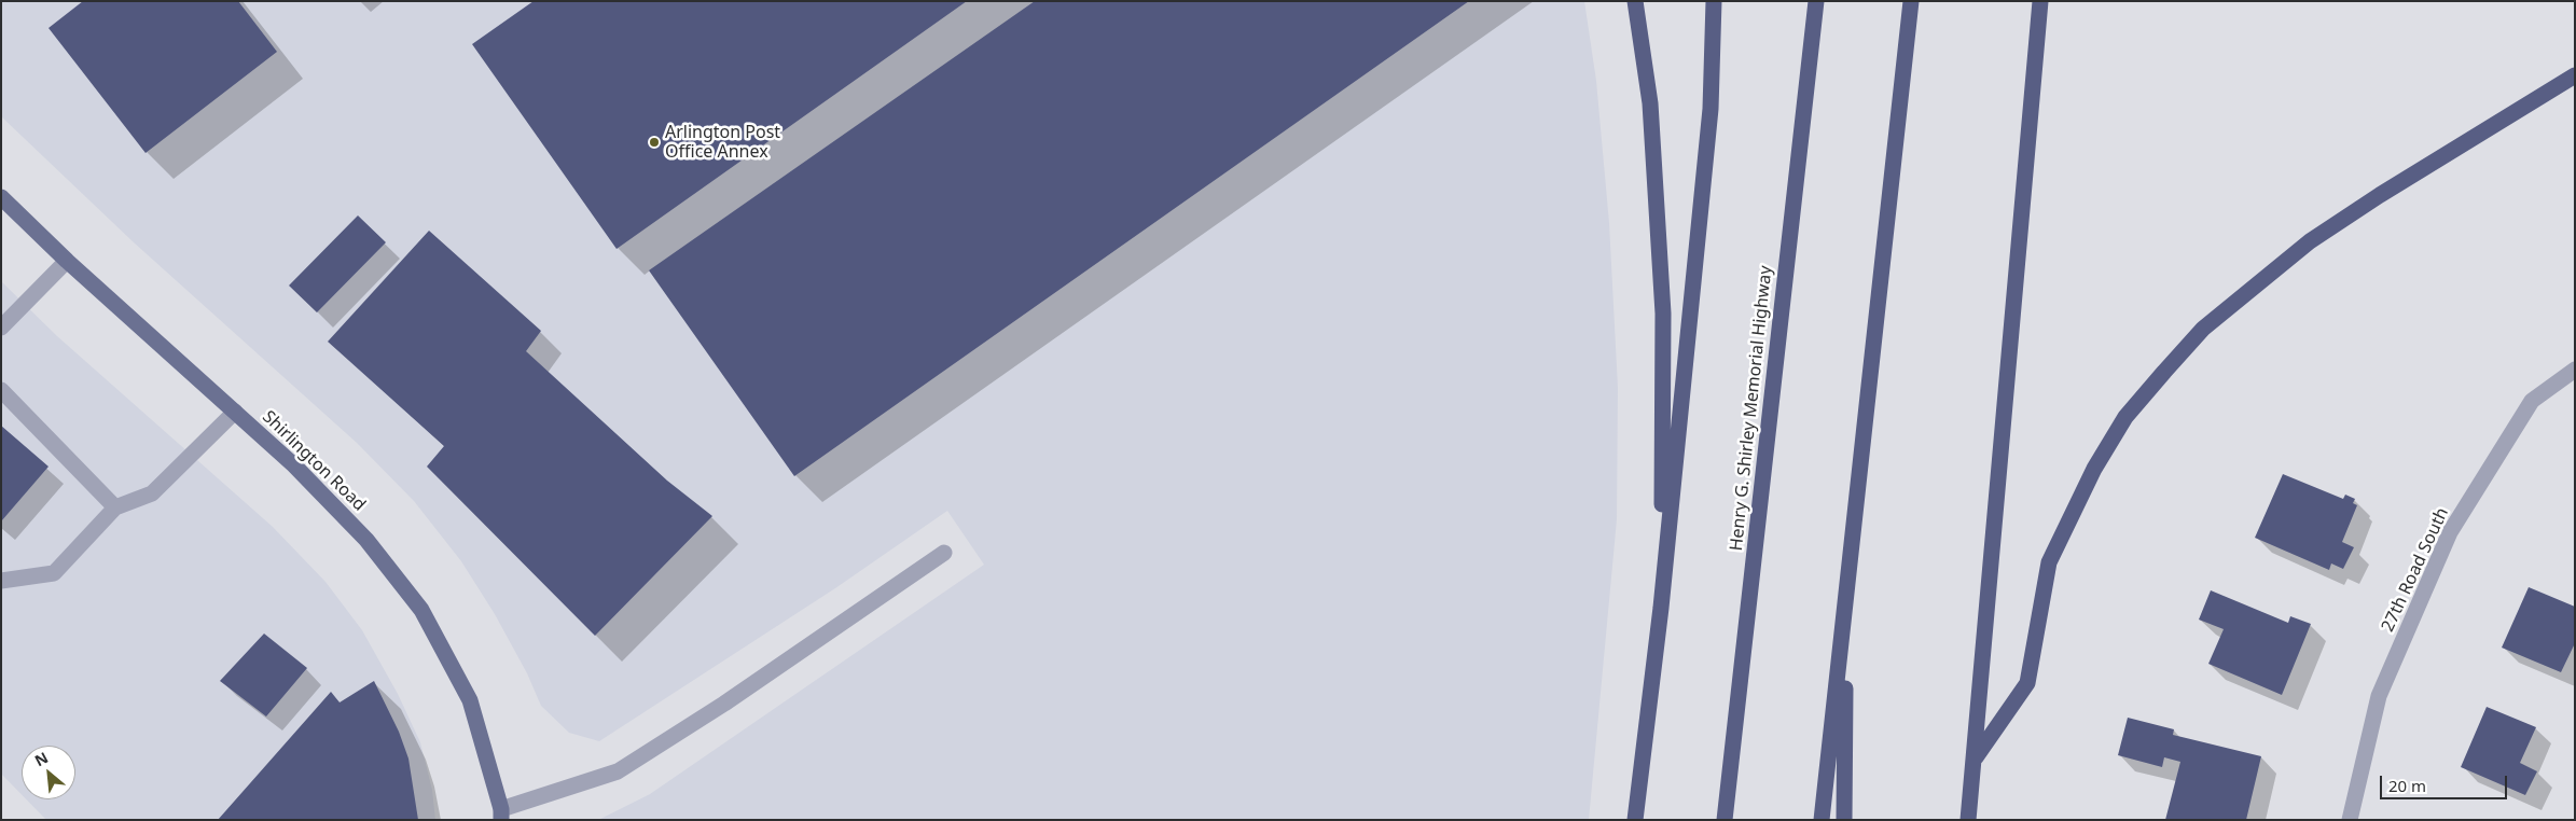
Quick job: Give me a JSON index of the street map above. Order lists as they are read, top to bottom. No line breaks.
{"streets":{"highway":["Henry G. Shirley Memorial Highway"],"main road":["Shirlington Road"],"street":["27th Road South"]},"places":["Arlington Post Office Annex"],"scale_bar":"20 m","north":"top left"}
